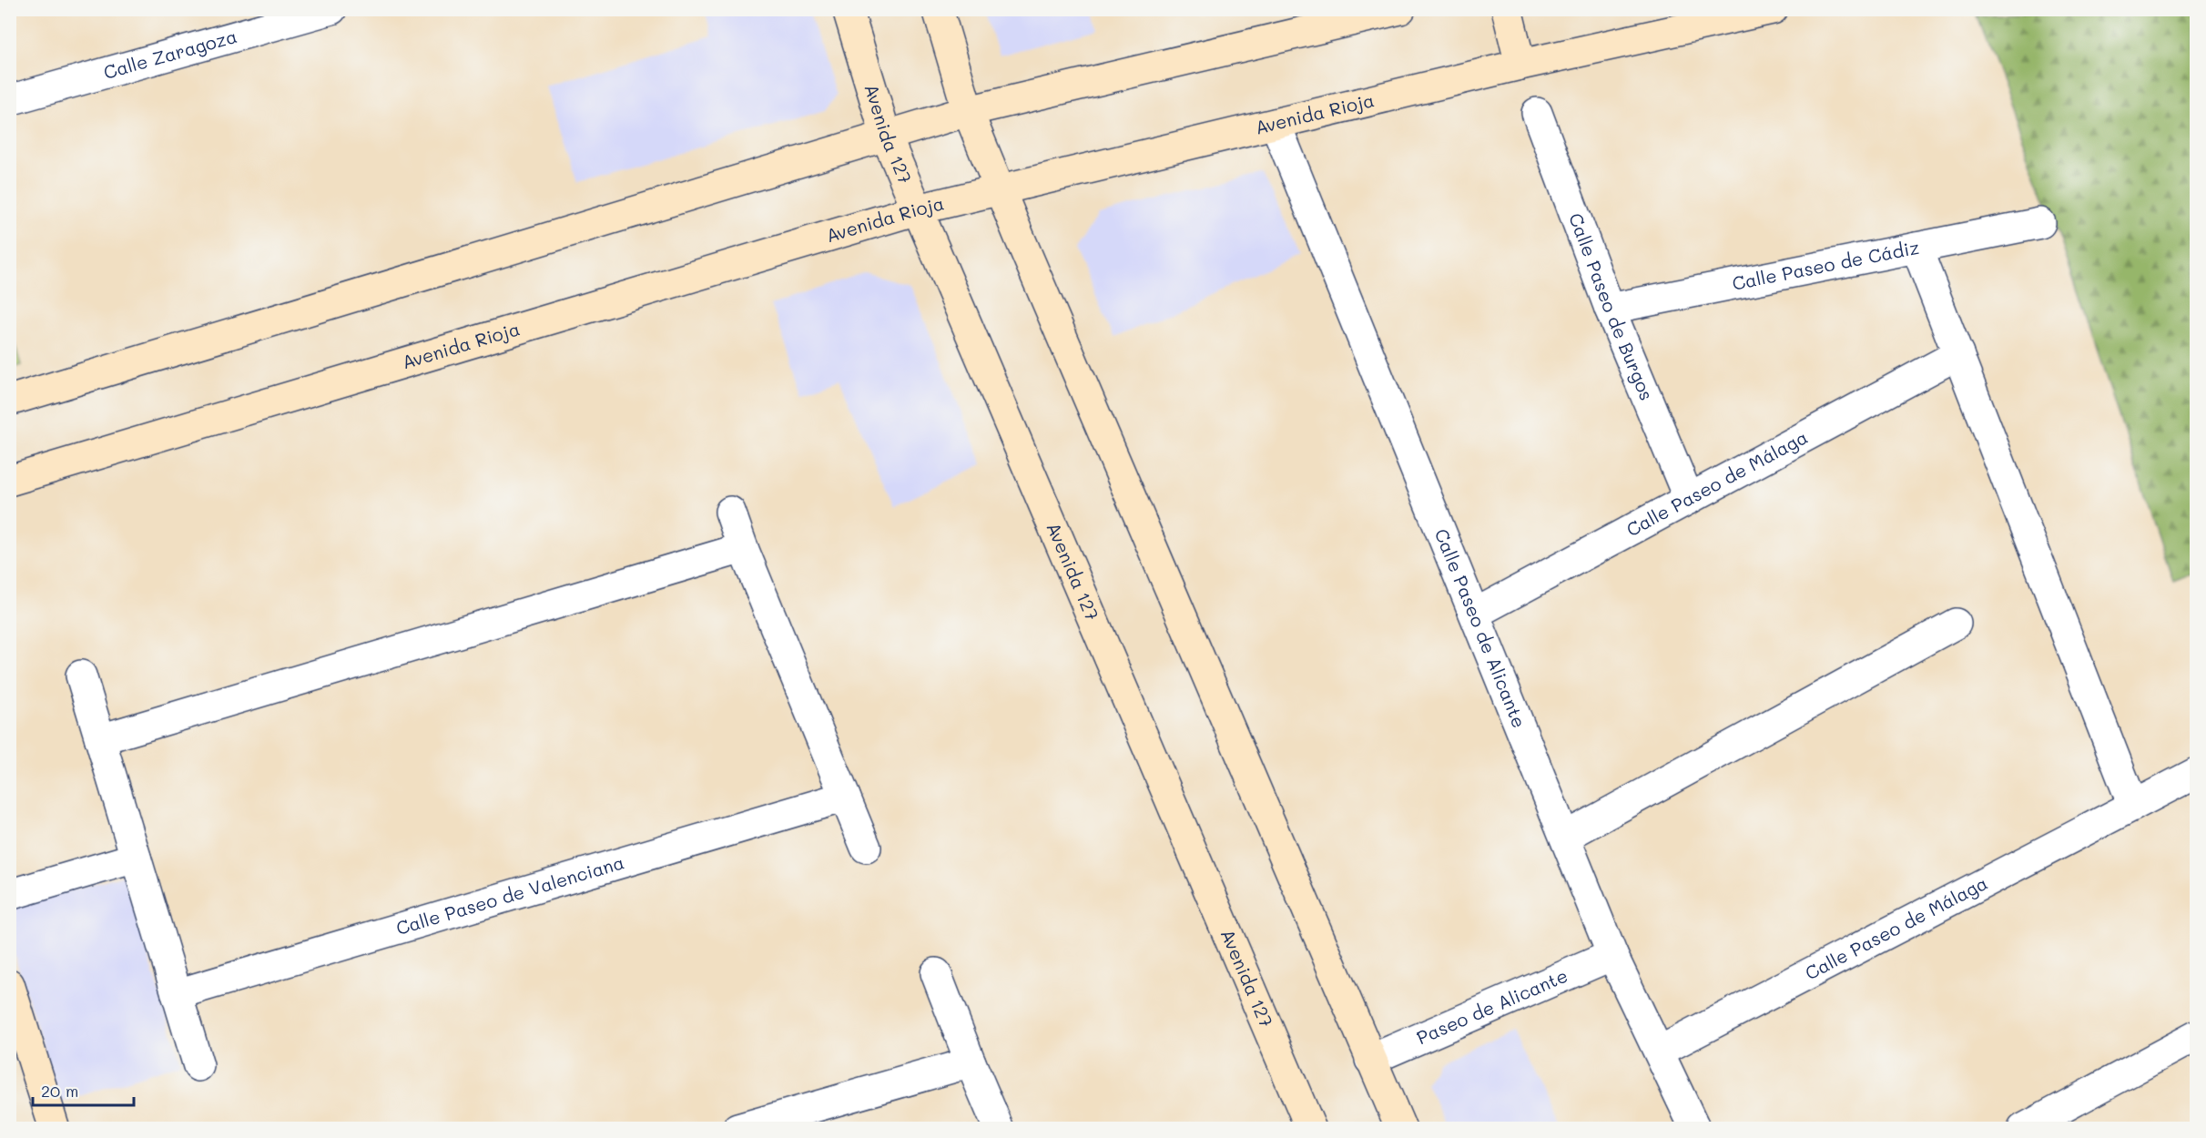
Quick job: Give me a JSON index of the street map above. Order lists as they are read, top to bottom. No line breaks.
{"streets":{"main road":["Avenida Rioja","Avenida 127"],"street":["Calle Zaragoza","Calle Paseo de Cádiz","Calle Paseo de Burgos","Calle Paseo de Málaga","Calle Paseo de Alicante","Calle Paseo de Valenciana","Paseo de Alicante"]},"crossings":[["Avenida Rioja","Avenida 127"],["Avenida Rioja","Calle Paseo de Alicante"],["Calle Paseo de Cádiz","Calle Paseo de Burgos"],["Calle Paseo de Burgos","Calle Paseo de Málaga"],["Calle Paseo de Málaga","Calle Paseo de Alicante"],["Calle Paseo de Alicante","Paseo de Alicante"]],"scale_bar":"20 m"}
